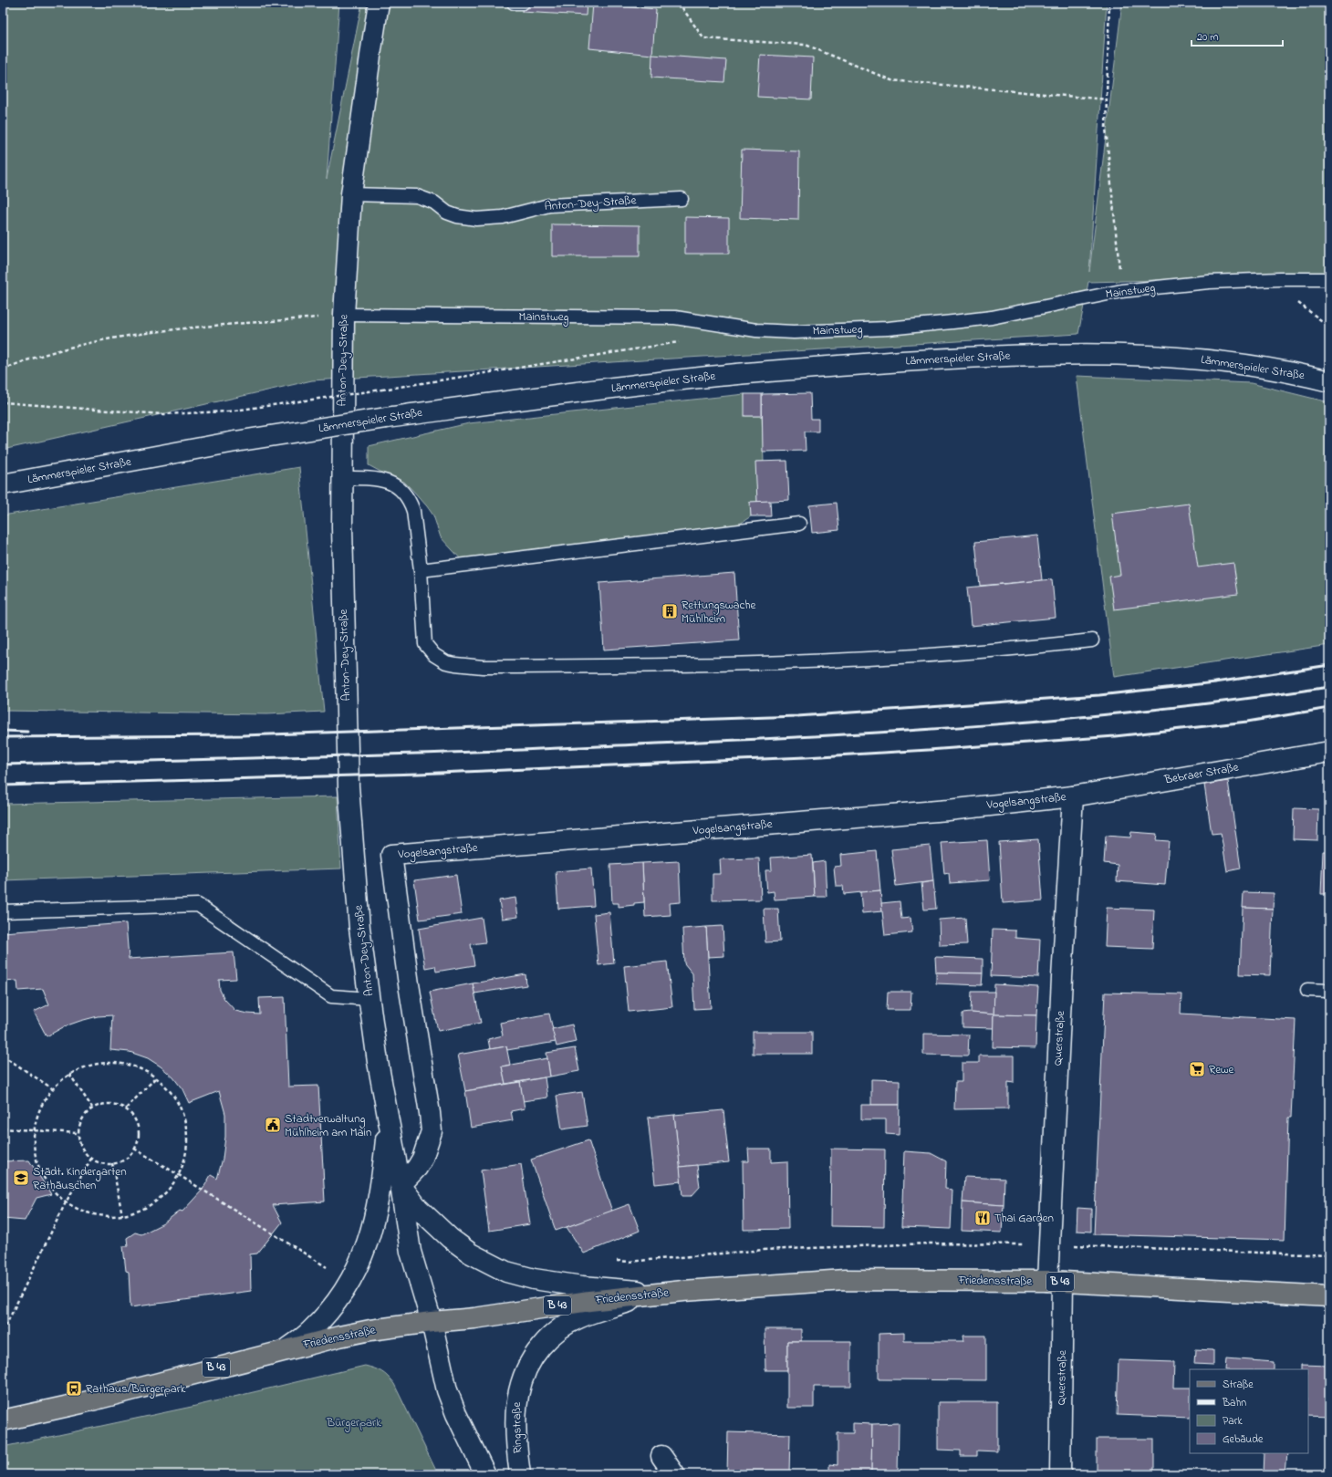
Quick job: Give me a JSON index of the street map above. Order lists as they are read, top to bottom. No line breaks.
{"streets":{"main road":["Friedensstraße","B 43"],"street":["Anton-Dey-Straße","Lämmerspieler Straße","Bebraer Straße","Vogelsangstraße","Querstraße","Ringstraße"],"lane":["Mainstweg"]},"crossings":[["Anton-Dey-Straße","Mainstweg"],["Anton-Dey-Straße","Vogelsangstraße"],["Anton-Dey-Straße","Friedensstraße"],["Bebraer Straße","Vogelsangstraße"],["Bebraer Straße","Querstraße"],["Vogelsangstraße","Querstraße"],["Vogelsangstraße","Friedensstraße"],["Querstraße","Friedensstraße"],["Friedensstraße","Ringstraße"]],"parks":["Bürgerpark"],"places":{"building":["Rettungswache Mühlheim"],"supermarket":["Rewe"],"public building":["Stadtverwaltung Mühlheim am Main"],"school or university":["Städt. Kindergarten Rathäuschen"],"restaurant":["Thai Garden"],"bus stop":["Rathaus/Bürgerpark"]},"legend":["Straße","Bahn","Park","Gebäude"],"scale_bar":"20 m"}
